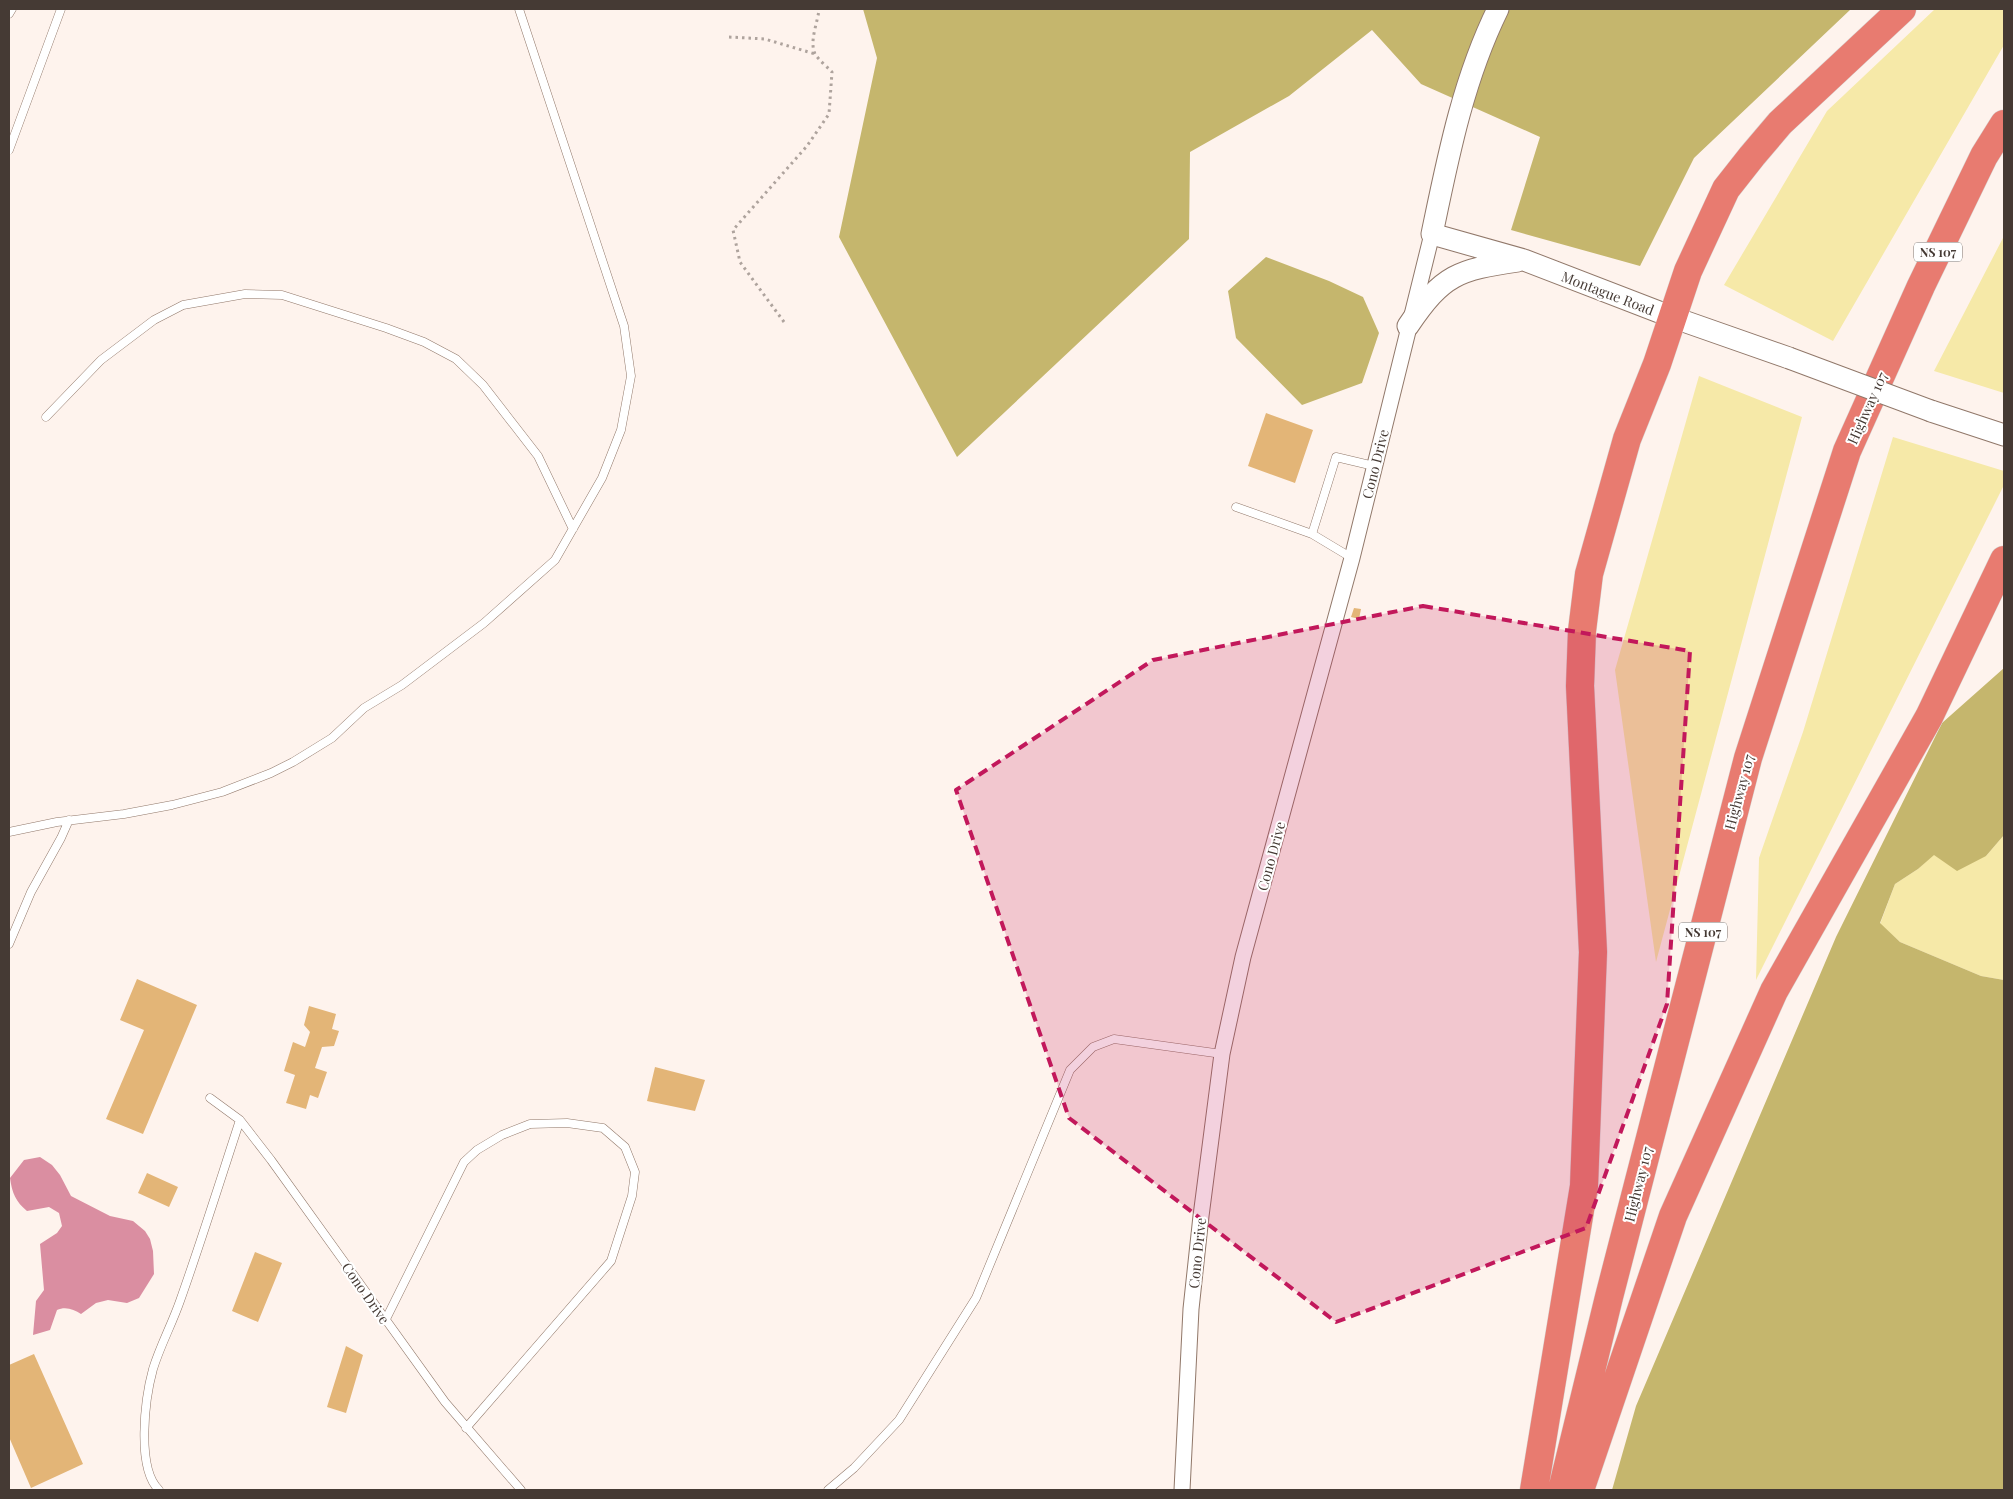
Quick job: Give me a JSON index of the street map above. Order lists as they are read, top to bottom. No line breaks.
{"streets":{"highway":["NS 107","Highway 107"],"street":["Montague Road","Cono Drive"]},"crossings":[["Montague Road","Cono Drive"]]}
